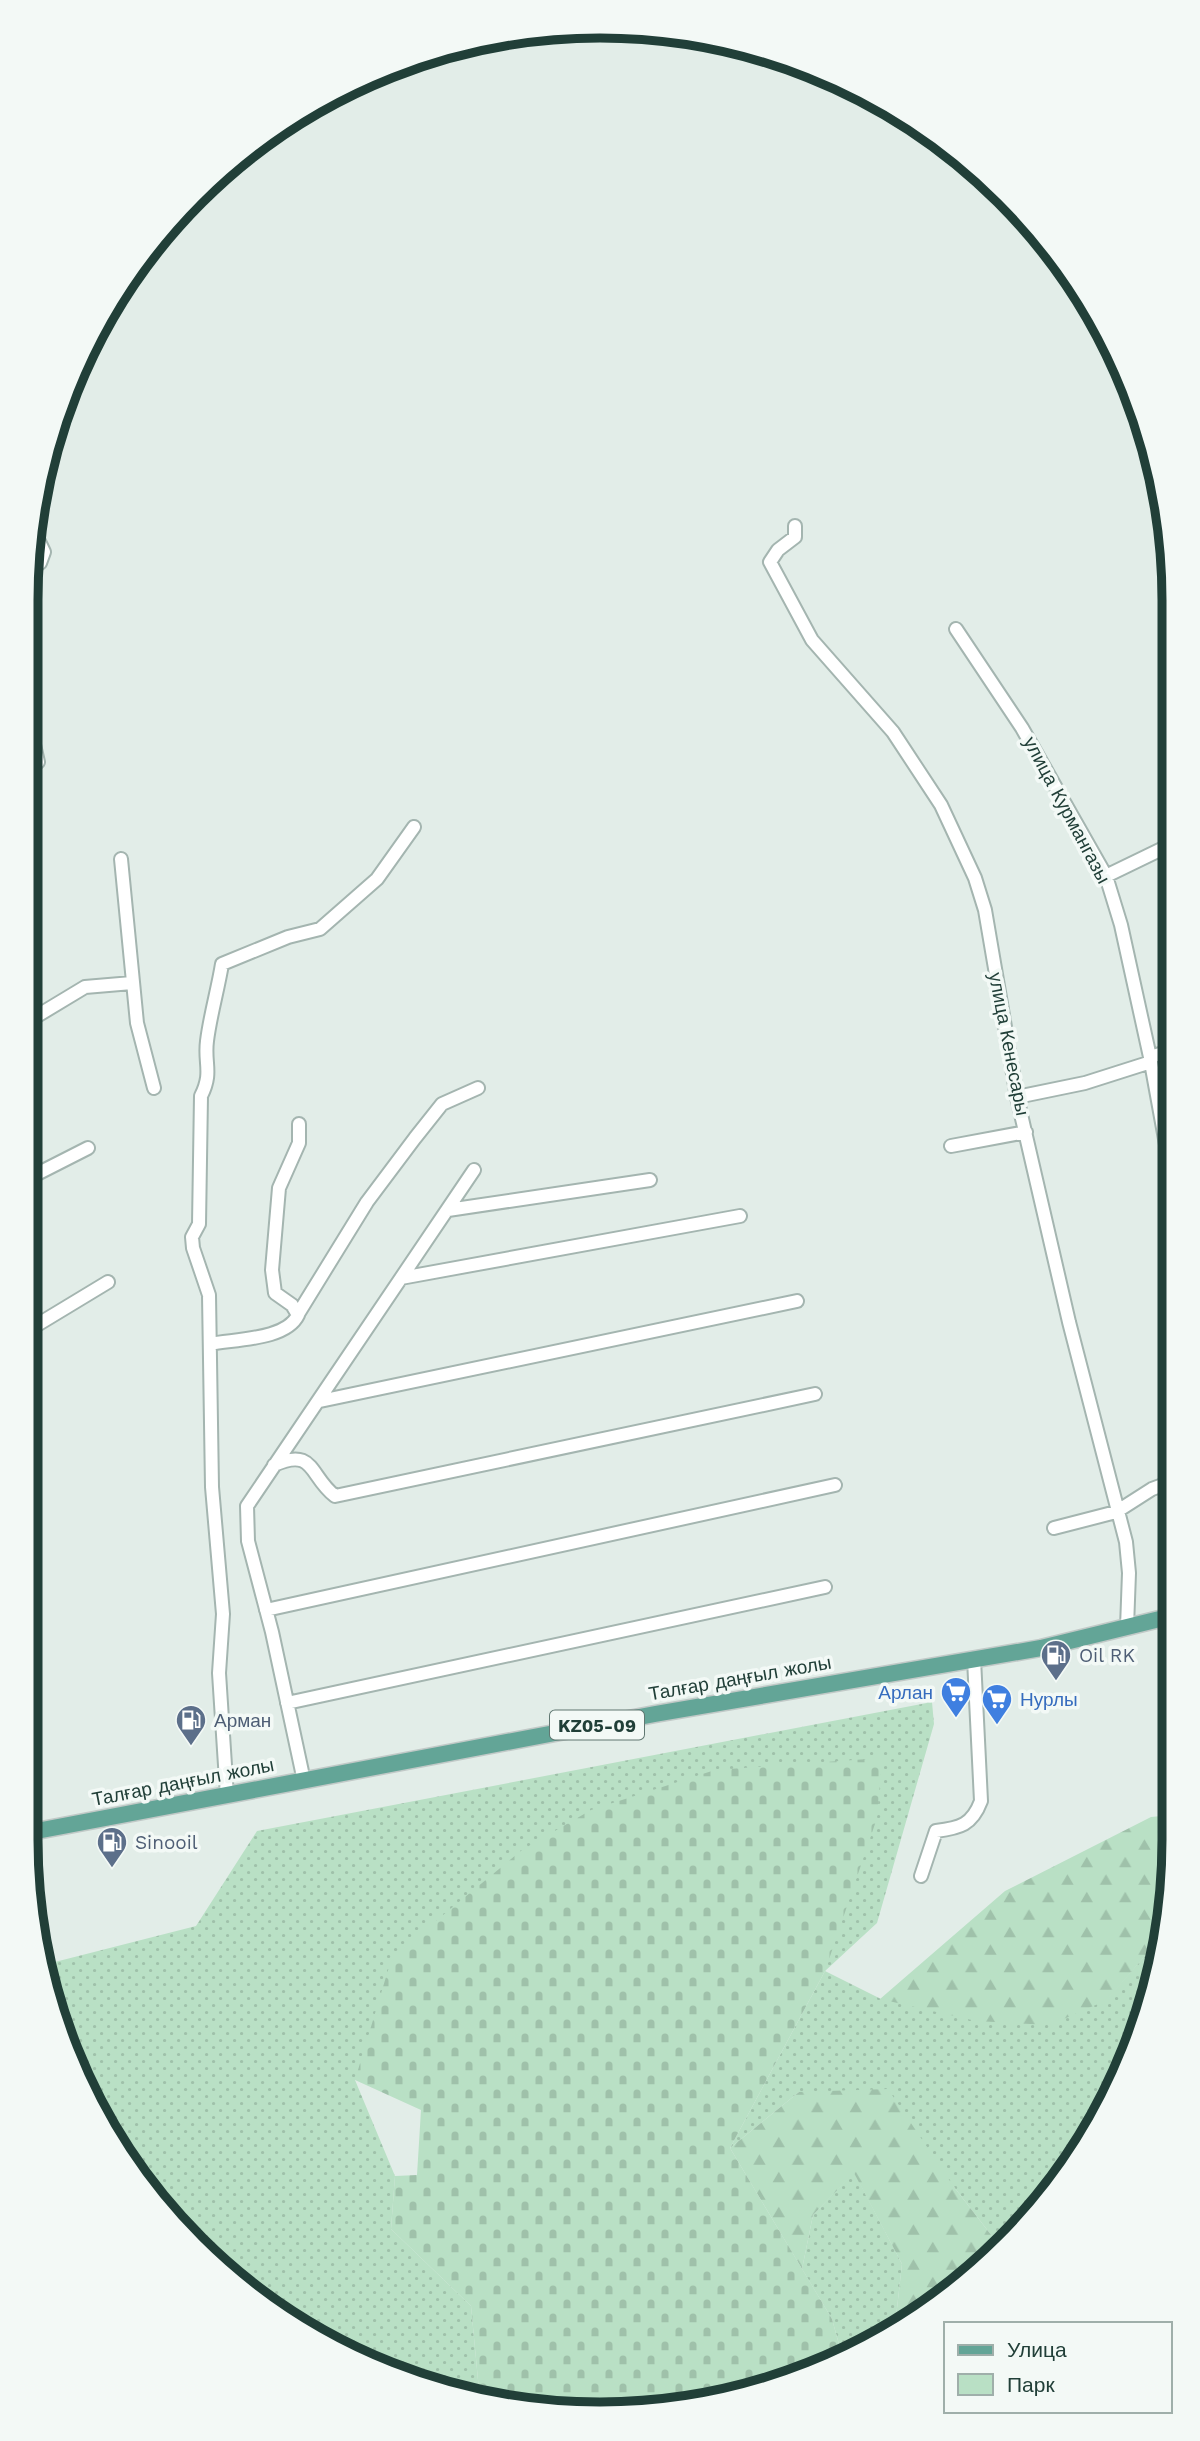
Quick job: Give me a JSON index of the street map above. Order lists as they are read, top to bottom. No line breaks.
{"streets":{"main road":["Талғар даңғыл жолы","KZ05-09"],"street":["улица Курмангазы","улица Кенесары"]},"crossings":[["улица Кенесары","Талғар даңғыл жолы"]],"places":{"fuel station":["Oil RK","Арман","Sinooil"],"supermarket":["Арлан","Нурлы"]},"legend":["Улица","Парк"]}
